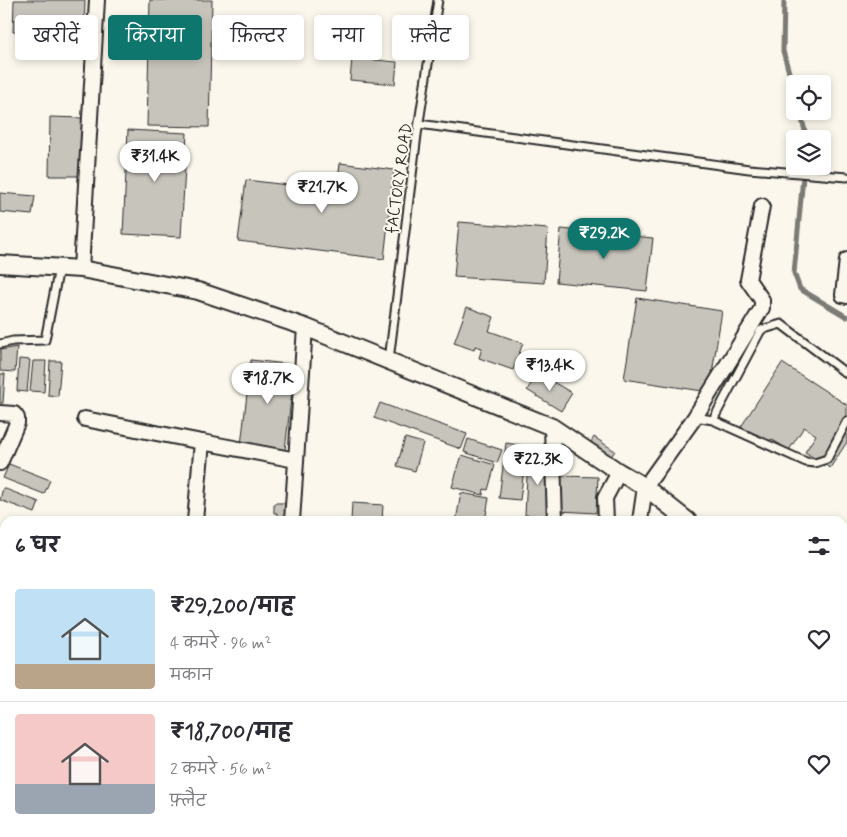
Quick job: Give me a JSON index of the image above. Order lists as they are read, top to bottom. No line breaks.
{"streets":{"lane":["fACTORY ROAD"]},"page":{"chip":["खरीदें","किराया","फ़िल्टर","नया","फ़्लैट"],"price":["₹31.4K","₹21.7K","₹29.2K","₹13.4K","₹18.7K","₹22.3K"],"heading":"6 घर","list":[{"name":"₹29,200/माह","note":"4 कमरे · 96 m² · मकान"},{"name":"₹18,700/माह","note":"2 कमरे · 56 m² · फ़्लैट"}]}}
